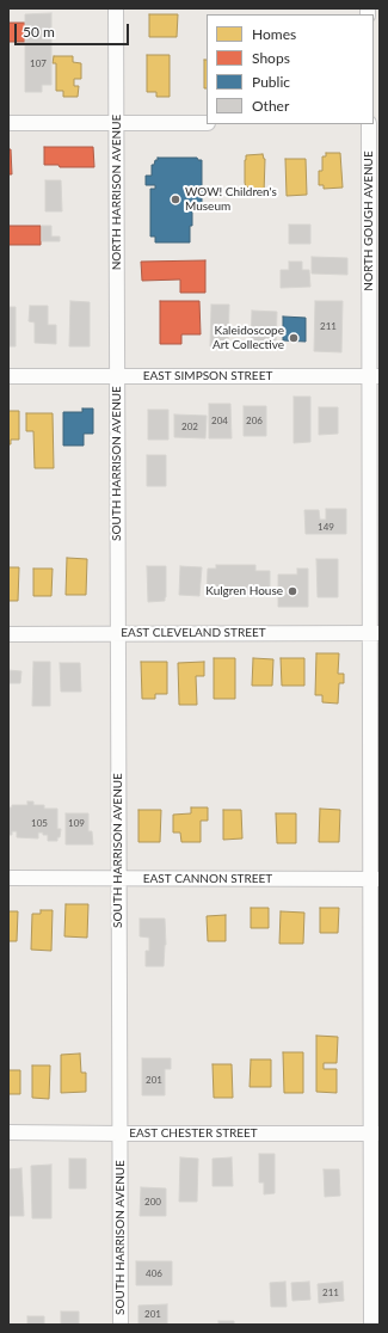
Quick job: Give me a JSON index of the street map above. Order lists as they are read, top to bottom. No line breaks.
{"streets":{"street":["NORTH HARRISON AVENUE","NORTH GOUGH AVENUE","EAST SIMPSON STREET","SOUTH HARRISON AVENUE","EAST CLEVELAND STREET","EAST CANNON STREET","EAST CHESTER STREET"]},"crossings":[["NORTH HARRISON AVENUE","EAST SIMPSON STREET"],["NORTH HARRISON AVENUE","SOUTH HARRISON AVENUE"],["NORTH GOUGH AVENUE","EAST SIMPSON STREET"],["NORTH GOUGH AVENUE","EAST CLEVELAND STREET"],["NORTH GOUGH AVENUE","EAST CANNON STREET"],["NORTH GOUGH AVENUE","EAST CHESTER STREET"],["EAST SIMPSON STREET","SOUTH HARRISON AVENUE"],["SOUTH HARRISON AVENUE","EAST CLEVELAND STREET"],["SOUTH HARRISON AVENUE","EAST CANNON STREET"],["SOUTH HARRISON AVENUE","EAST CHESTER STREET"]],"places":["WOW! Children's Museum","Kaleidoscope Art Collective","Kulgren House"],"house_numbers":["107","211","204","206","202","149","105","109","201","200","406","211","201"],"legend":["Homes","Shops","Public","Other"],"scale_bar":"50 m"}
